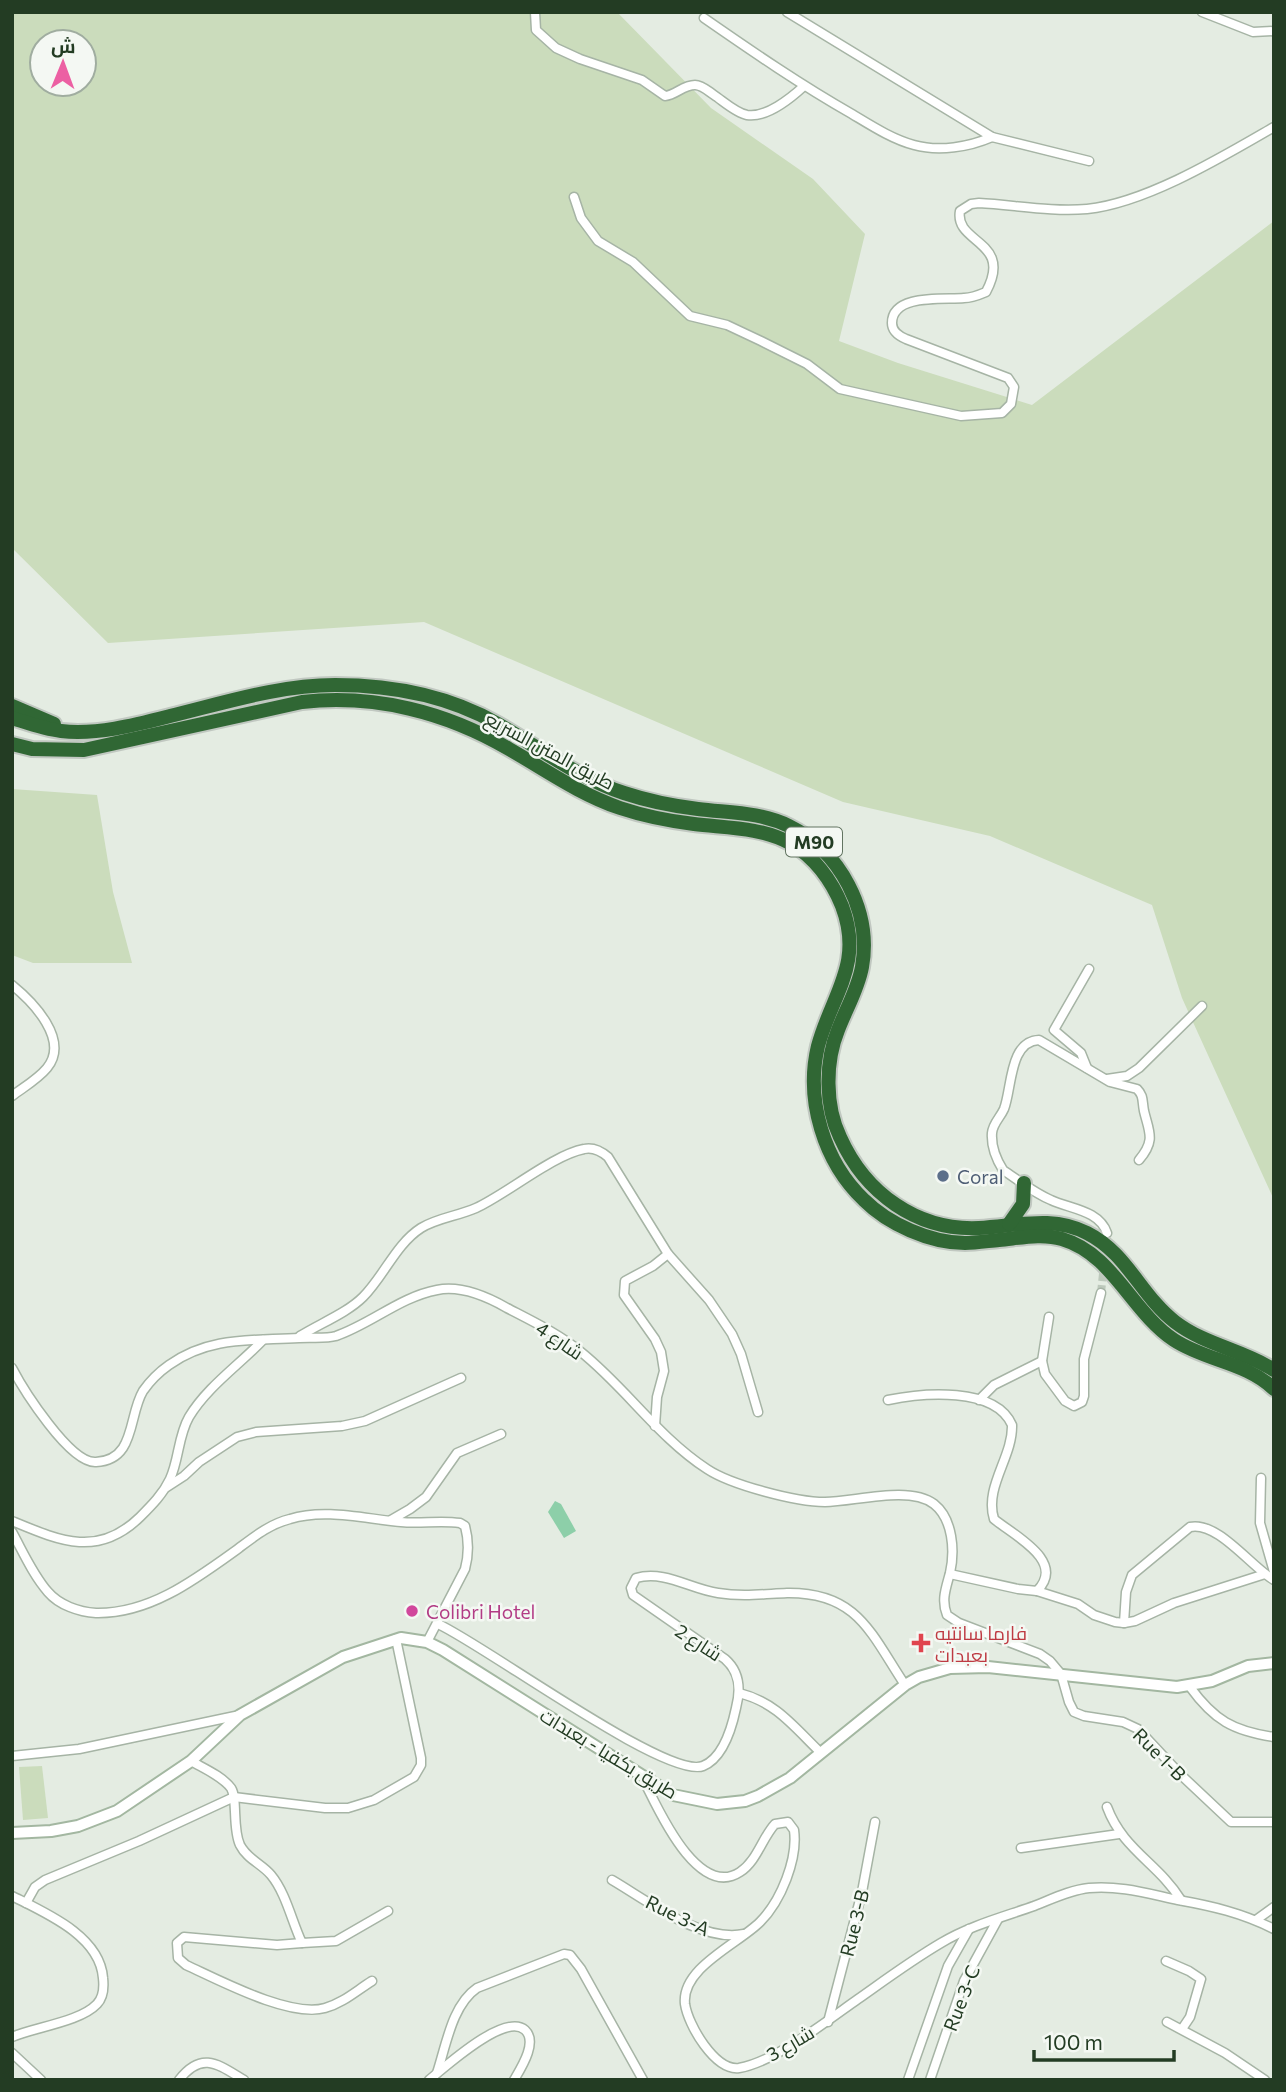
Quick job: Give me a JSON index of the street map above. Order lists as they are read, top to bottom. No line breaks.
{"streets":{"highway":["طريق المتن السريع","M90"],"main road":["طريق بكفيا - بعبدات"],"street":["شارع 4","شارع 2","Rue 1-B","Rue 3-A","Rue 3-B","Rue 3-C","شارع 3"]},"crossings":[["شارع 4","طريق بكفيا - بعبدات"],["شارع 4","Rue 1-B"],["شارع 2","طريق بكفيا - بعبدات"],["طريق بكفيا - بعبدات","Rue 1-B"],["طريق بكفيا - بعبدات","شارع 3"],["Rue 3-A","شارع 3"],["Rue 3-B","شارع 3"],["Rue 3-C","شارع 3"]],"places":{"other":["Coral","Colibri Hotel"],"health":["فارما سانتيه بعبدات"]},"scale_bar":"100 m","north":"top"}
